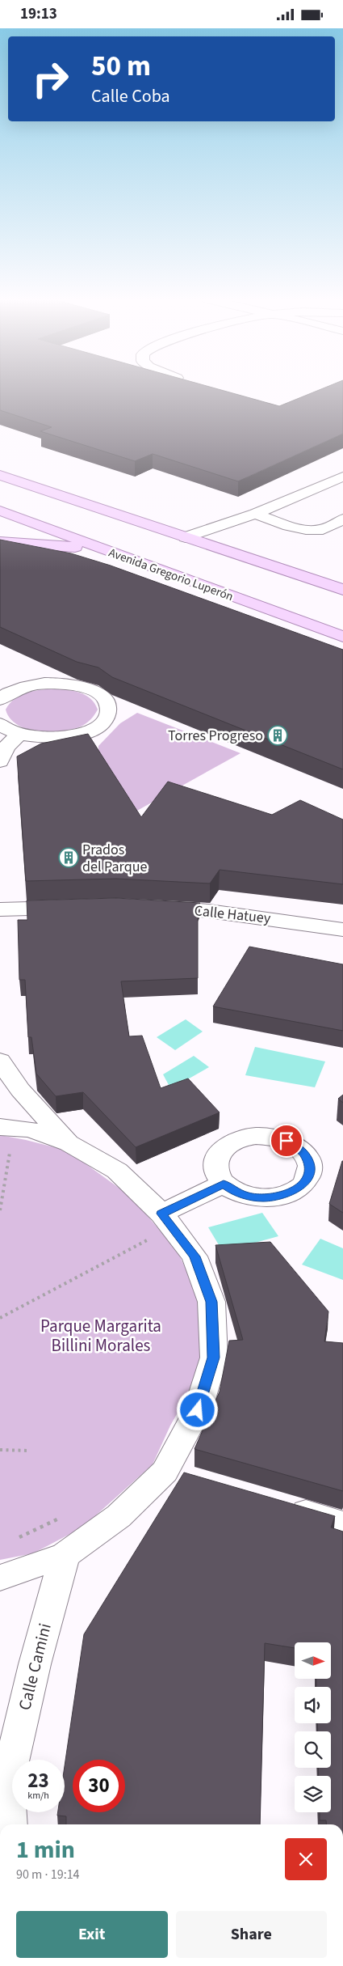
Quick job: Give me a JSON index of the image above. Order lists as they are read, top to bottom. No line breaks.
{"streets":{"main road":["Avenida Gregorio Luperón"],"street":["Calle Hatuey","Calle Camini"]},"parks":["Parque Margarita Billini Morales"],"places":{"building":["Torres Progreso","Prados del Parque"]},"north":"right","page":{"status":"19:13","turn":["50 m","Calle Coba"],"speed":"23 km/h","limit":"30","heading":["1 min","90 m · 19:14"],"buttons":["Exit","Share"]}}
